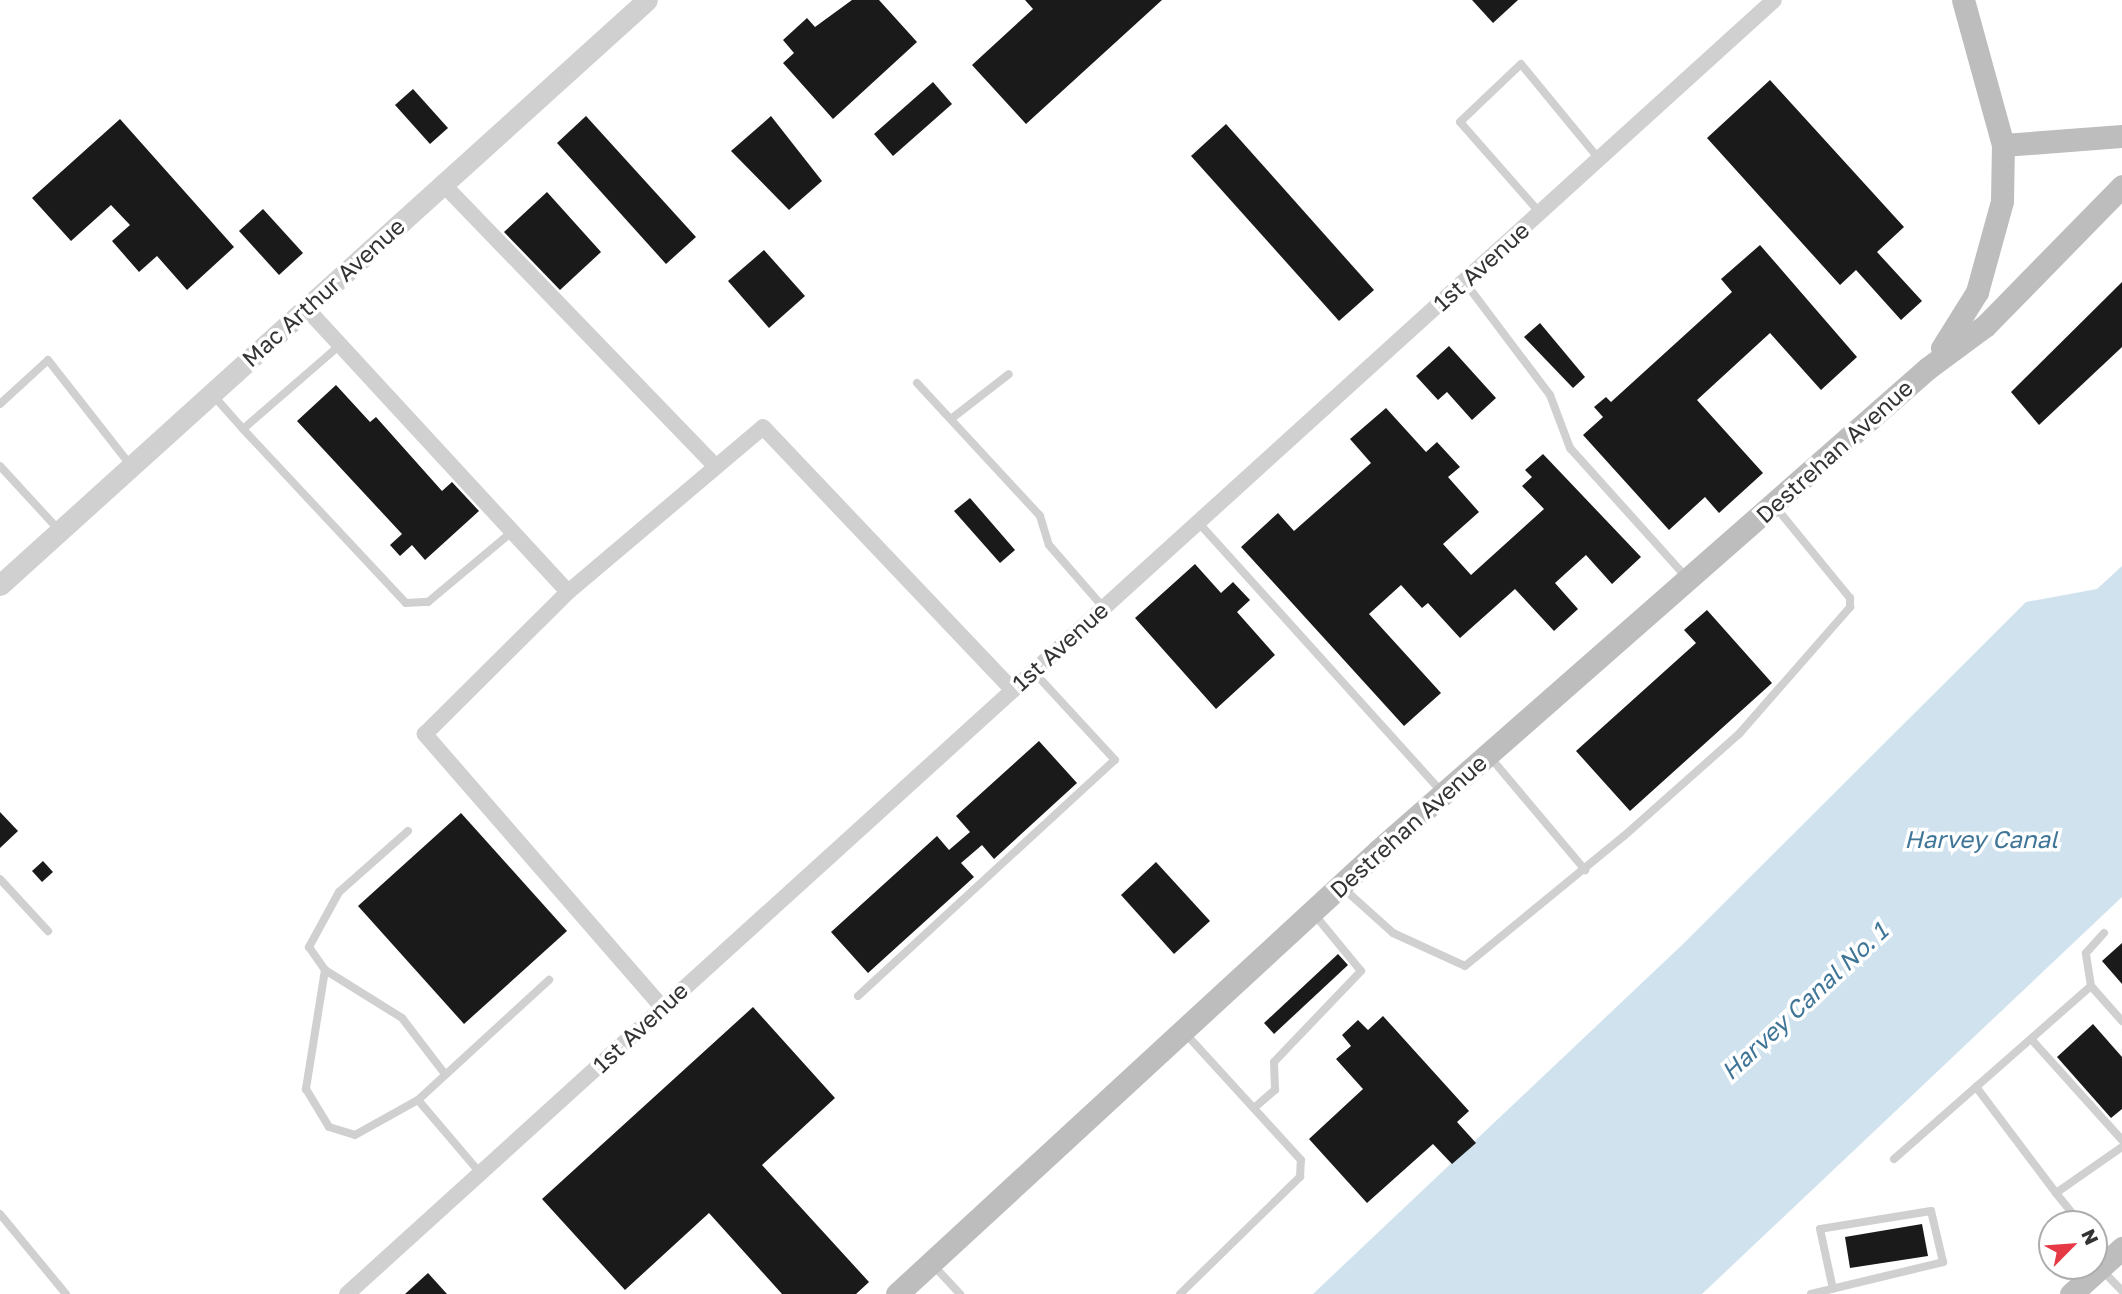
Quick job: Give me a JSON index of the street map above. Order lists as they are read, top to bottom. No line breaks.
{"streets":{"main road":["Destrehan Avenue"],"street":["1st Avenue","Mac Arthur Avenue"]},"water":["Harvey Canal","Harvey Canal No. 1"],"north":"top right"}
